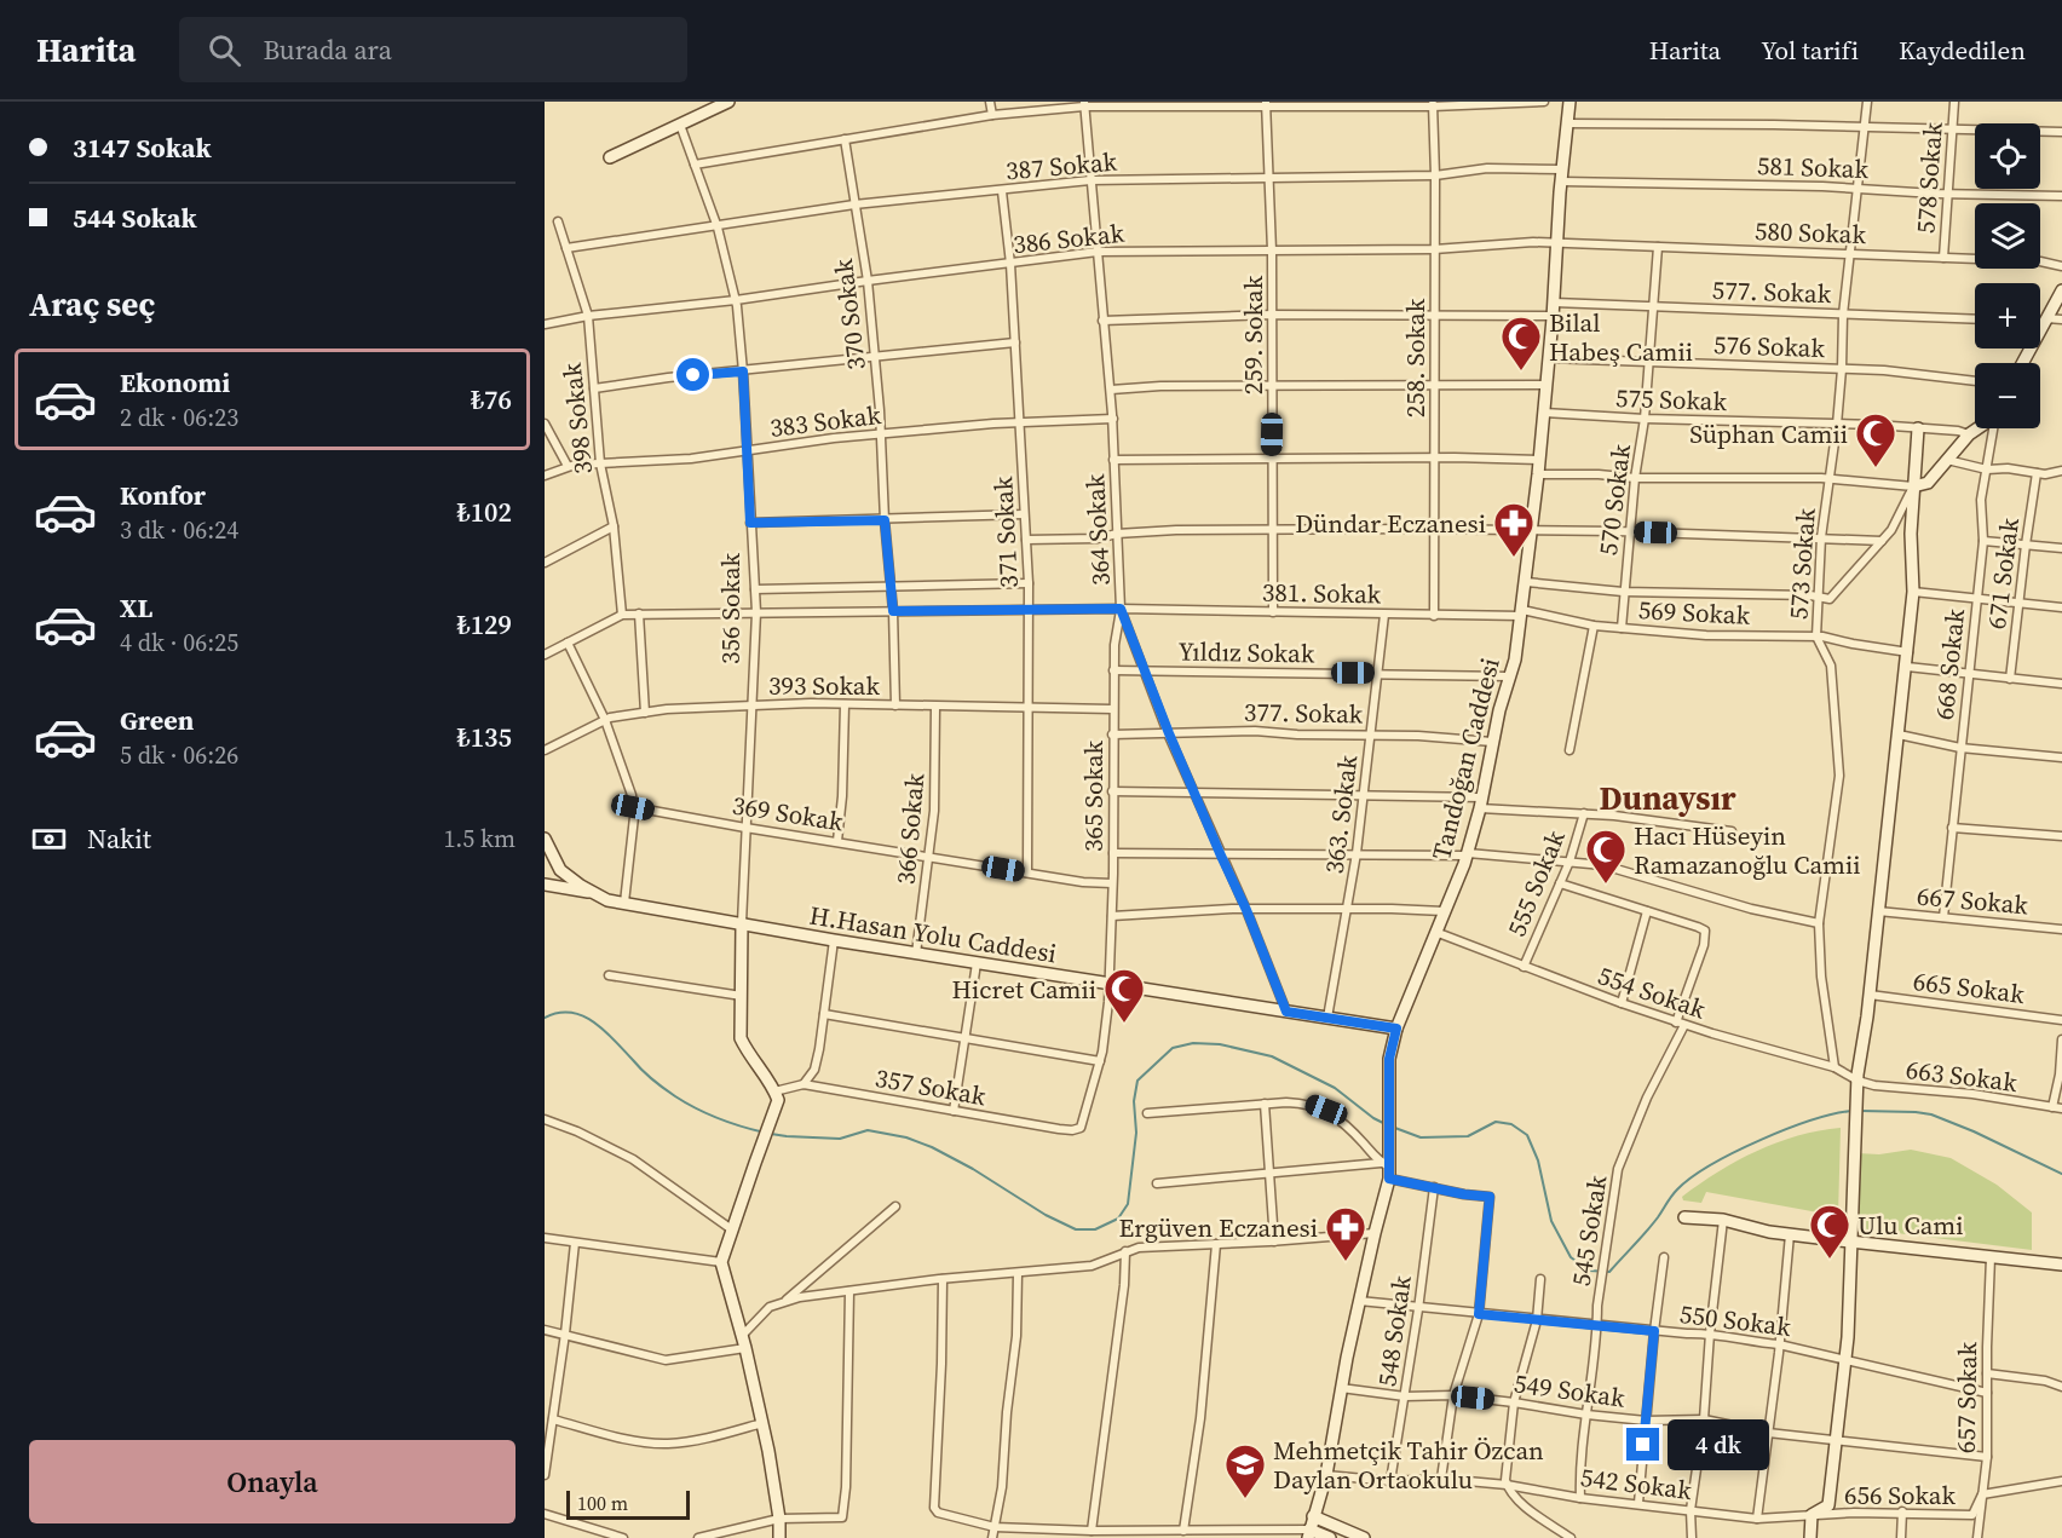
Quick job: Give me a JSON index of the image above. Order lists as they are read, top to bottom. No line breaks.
{"streets":{"street":["387 Sokak","581 Sokak","578 Sokak","580 Sokak","386 Sokak","577. Sokak","370 Sokak","259. Sokak","576 Sokak","258. Sokak","575 Sokak","398 Sokak","383 Sokak","570 Sokak","364 Sokak","371 Sokak","573 Sokak","671 Sokak","381. Sokak","356 Sokak","569 Sokak","Yıldız Sokak","668 Sokak","393 Sokak","377. Sokak","Tandoğan Caddesi","365 Sokak","369 Sokak","363. Sokak","366 Sokak","555 Sokak","667 Sokak","H.Hasan Yolu Caddesi","665 Sokak","554 Sokak","663 Sokak","357 Sokak","545 Sokak","550 Sokak","548 Sokak","549 Sokak","657 Sokak","542 Sokak","656 Sokak"]},"crossings":[["387 Sokak","581 Sokak"],["387 Sokak","370 Sokak"],["387 Sokak","259. Sokak"],["387 Sokak","258. Sokak"],["387 Sokak","398 Sokak"],["387 Sokak","364 Sokak"],["387 Sokak","371 Sokak"],["387 Sokak","356 Sokak"],["387 Sokak","Tandoğan Caddesi"],["581 Sokak","578 Sokak"],["581 Sokak","573 Sokak"],["581 Sokak","Tandoğan Caddesi"],["578 Sokak","580 Sokak"],["580 Sokak","386 Sokak"],["580 Sokak","570 Sokak"],["580 Sokak","573 Sokak"],["580 Sokak","Tandoğan Caddesi"],["386 Sokak","370 Sokak"],["386 Sokak","259. Sokak"],["386 Sokak","258. Sokak"],["386 Sokak","398 Sokak"],["386 Sokak","364 Sokak"],["386 Sokak","371 Sokak"],["386 Sokak","356 Sokak"],["386 Sokak","Tandoğan Caddesi"],["577. Sokak","570 Sokak"],["577. Sokak","573 Sokak"],["577. Sokak","Tandoğan Caddesi"],["370 Sokak","383 Sokak"],["370 Sokak","381. Sokak"],["370 Sokak","393 Sokak"],["259. Sokak","381. Sokak"],["576 Sokak","570 Sokak"],["576 Sokak","573 Sokak"],["576 Sokak","Tandoğan Caddesi"],["258. Sokak","381. Sokak"],["575 Sokak","570 Sokak"],["575 Sokak","573 Sokak"],["575 Sokak","Tandoğan Caddesi"],["398 Sokak","383 Sokak"],["398 Sokak","381. Sokak"],["383 Sokak","364 Sokak"],["383 Sokak","371 Sokak"],["383 Sokak","356 Sokak"],["570 Sokak","569 Sokak"],["364 Sokak","381. Sokak"],["364 Sokak","Yıldız Sokak"],["364 Sokak","377. Sokak"],["364 Sokak","365 Sokak"],["364 Sokak","H.Hasan Yolu Caddesi"],["371 Sokak","381. Sokak"],["371 Sokak","393 Sokak"],["371 Sokak","369 Sokak"],["573 Sokak","569 Sokak"],["573 Sokak","554 Sokak"],["381. Sokak","356 Sokak"],["381. Sokak","569 Sokak"],["381. Sokak","Tandoğan Caddesi"],["381. Sokak","365 Sokak"],["381. Sokak","363. Sokak"],["356 Sokak","393 Sokak"],["356 Sokak","369 Sokak"],["356 Sokak","H.Hasan Yolu Caddesi"],["356 Sokak","357 Sokak"],["569 Sokak","Tandoğan Caddesi"],["Yıldız Sokak","Tandoğan Caddesi"],["Yıldız Sokak","365 Sokak"],["Yıldız Sokak","363. Sokak"],["668 Sokak","667 Sokak"],["393 Sokak","365 Sokak"],["393 Sokak","366 Sokak"],["377. Sokak","Tandoğan Caddesi"],["377. Sokak","365 Sokak"],["377. Sokak","363. Sokak"],["Tandoğan Caddesi","H.Hasan Yolu Caddesi"],["Tandoğan Caddesi","554 Sokak"],["Tandoğan Caddesi","550 Sokak"],["Tandoğan Caddesi","549 Sokak"],["Tandoğan Caddesi","542 Sokak"],["365 Sokak","369 Sokak"],["365 Sokak","H.Hasan Yolu Caddesi"],["365 Sokak","357 Sokak"],["369 Sokak","366 Sokak"],["363. Sokak","H.Hasan Yolu Caddesi"],["366 Sokak","H.Hasan Yolu Caddesi"],["555 Sokak","554 Sokak"],["554 Sokak","663 Sokak"],["554 Sokak","545 Sokak"],["545 Sokak","550 Sokak"],["545 Sokak","549 Sokak"],["545 Sokak","542 Sokak"],["550 Sokak","548 Sokak"],["550 Sokak","657 Sokak"],["548 Sokak","549 Sokak"],["548 Sokak","542 Sokak"],["549 Sokak","657 Sokak"],["657 Sokak","656 Sokak"],["542 Sokak","656 Sokak"]],"districts":["Dunaysır"],"places":{"mosque":["Bilal Habeş Camii","Süphan Camii","Hacı Hüseyin Ramazanoğlu Camii","Hicret Camii","Ulu Cami"],"pharmacy":["Dündar Eczanesi","Ergüven Eczanesi"],"school or university":["Mehmetçik Tahir Özcan Daylan Ortaokulu"]},"scale_bar":"100 m","page":{"header":"Harita","search":"Burada ara","nav":["Harita","Yol tarifi","Kaydedilen"],"banner":["3147 Sokak","544 Sokak"],"map_buttons":["+","−"],"heading":"Araç seç","list":[{"name":"Ekonomi","note":"2 dk · 06:23","value":"₺76"},{"name":"Konfor","note":"3 dk · 06:24","value":"₺102"},{"name":"XL","note":"4 dk · 06:25","value":"₺129"},{"name":"Green","note":"5 dk · 06:26","value":"₺135"}],"pay":["Nakit","1.5 km"],"bubble":"4 dk","buttons":"Onayla","scale":"100 m"}}
